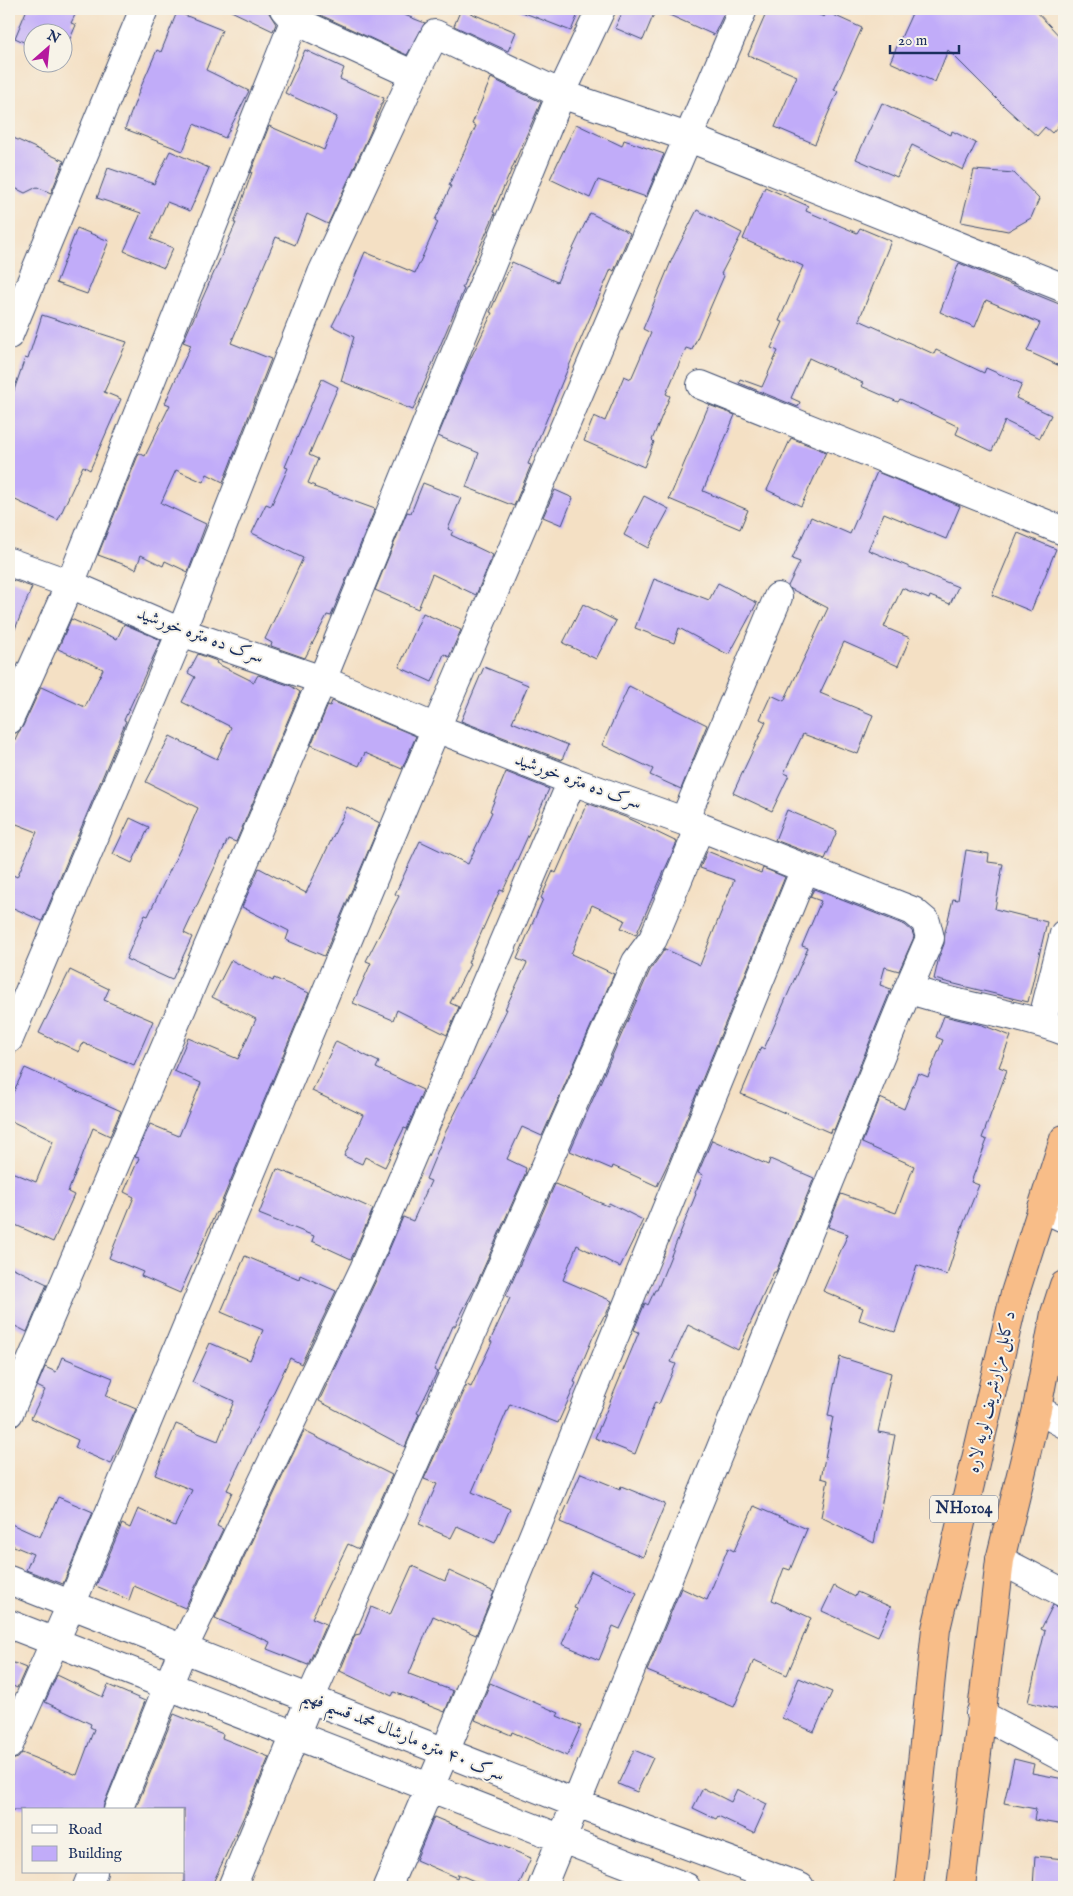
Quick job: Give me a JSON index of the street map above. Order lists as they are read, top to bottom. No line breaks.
{"streets":{"highway":["د کابل مزارشریف لویه لاره","NH0104"],"street":["سرک ده متره خورشید","سرک ۴۰ متره مارشال محمد قسیم فهیم"]},"crossings":[["سرک ده متره خورشید","سرک ۴۰ متره مارشال محمد قسیم فهیم"]],"legend":["Road","Building"],"scale_bar":"20 m","north":"top right"}
